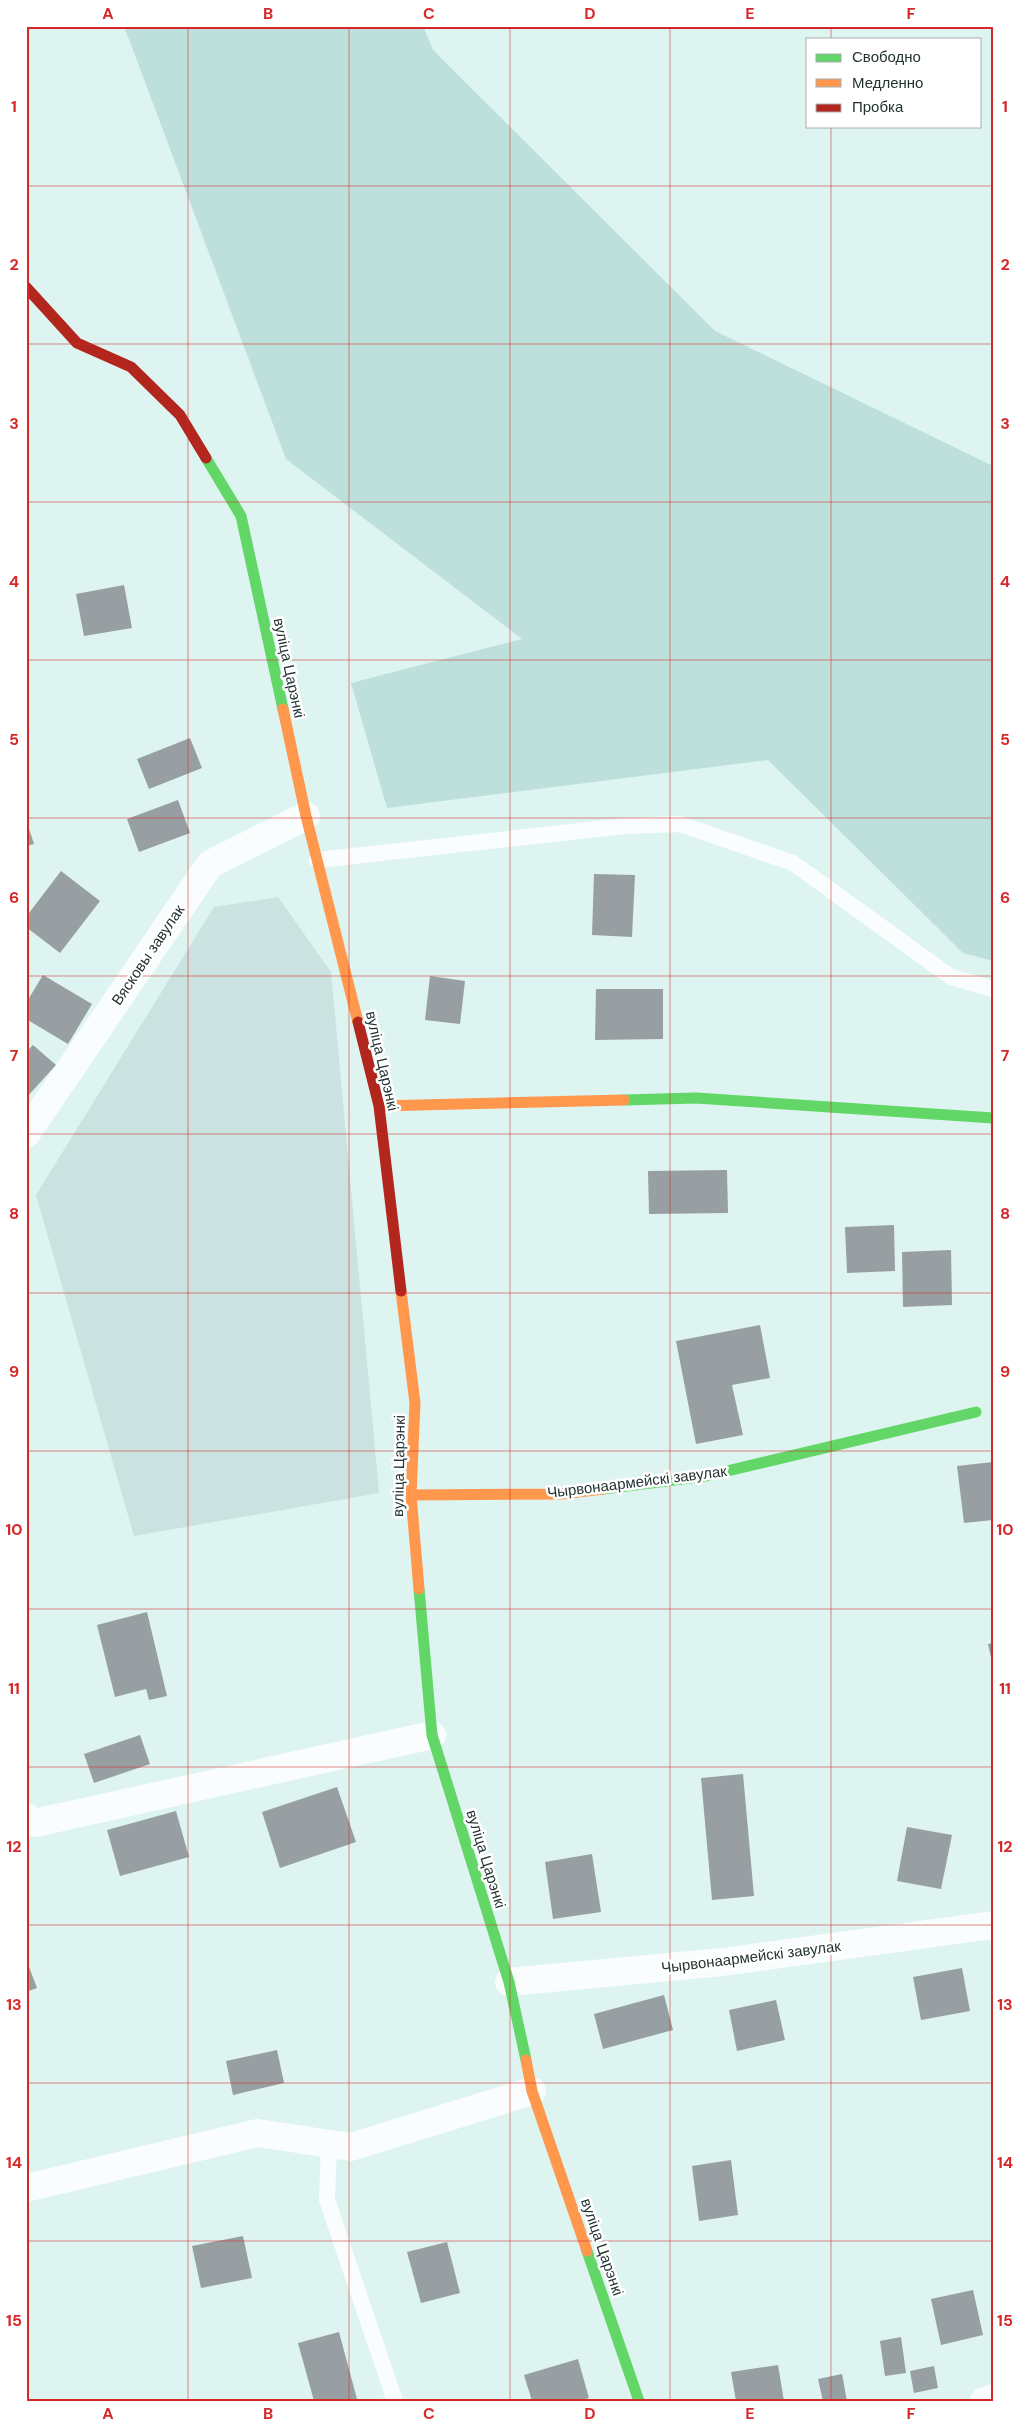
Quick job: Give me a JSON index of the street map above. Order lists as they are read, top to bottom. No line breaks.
{"streets":{"street":["вуліца Царэнкі","Вясковы завулак","Чырвонаармейскі завулак"]},"crossings":[["вуліца Царэнкі","Вясковы завулак"],["вуліца Царэнкі","Чырвонаармейскі завулак"]],"legend":["Свободно","Медленно","Пробка"],"grid":{"columns":["A","B","C","D","E","F"],"rows":["1","2","3","4","5","6","7","8","9","10","11","12","13","14","15"]}}
